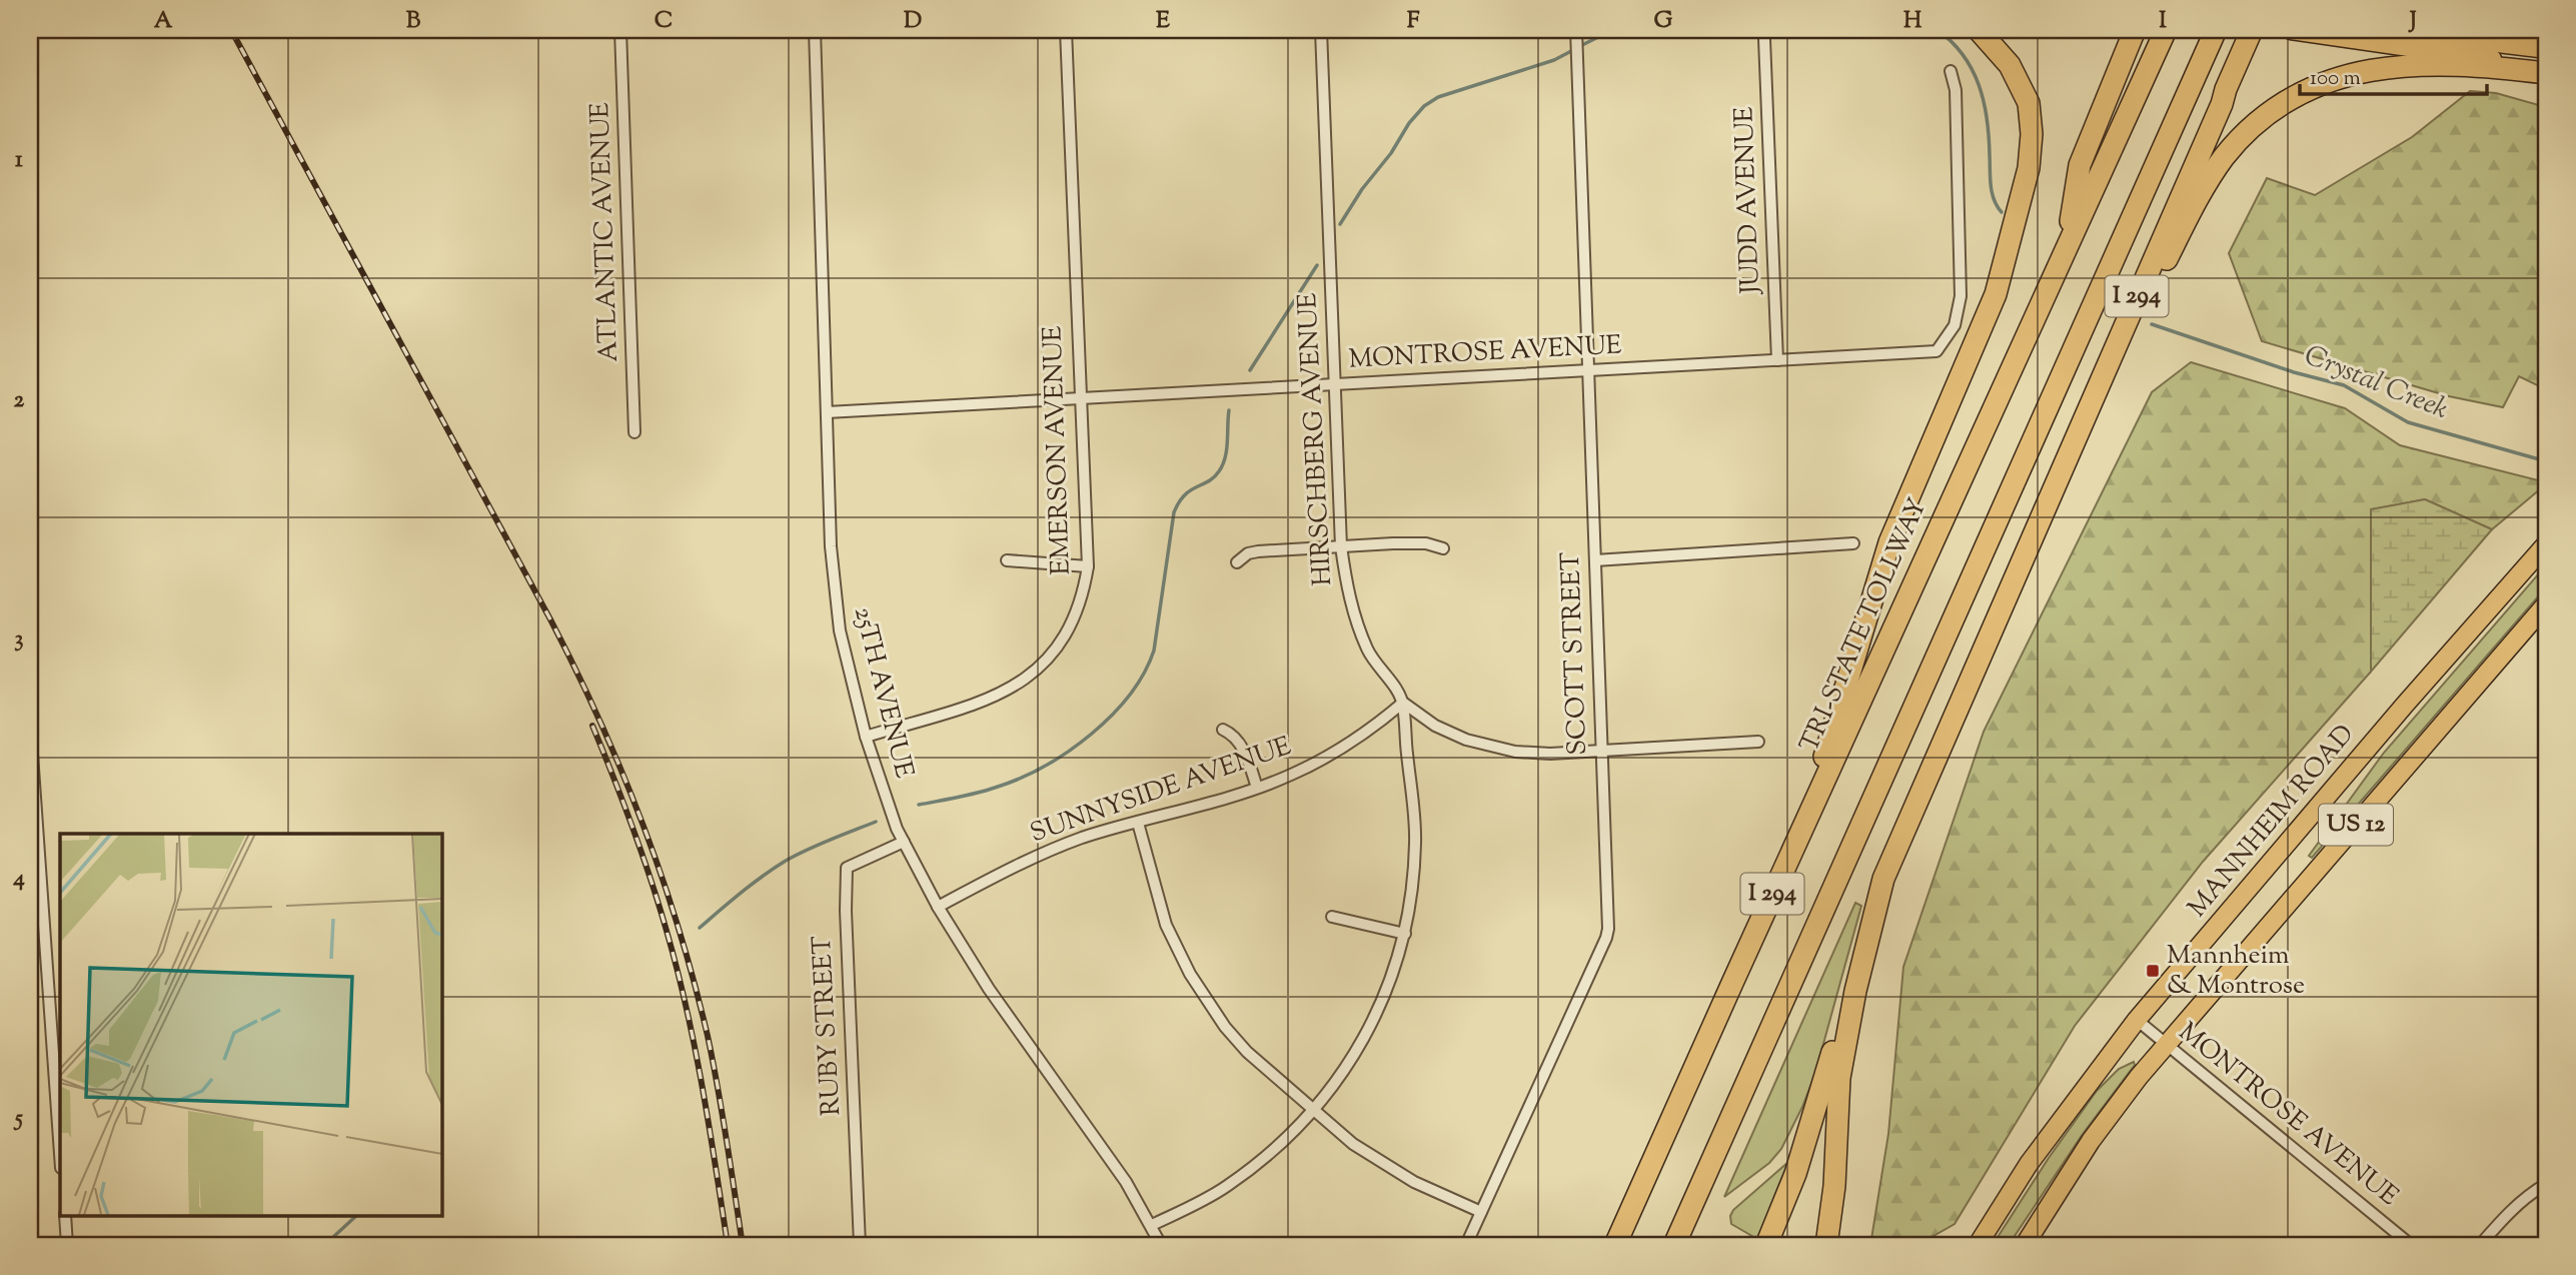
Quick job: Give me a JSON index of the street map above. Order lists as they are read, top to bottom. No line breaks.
{"streets":{"highway":["I 294","TRI-STATE TOLLWAY"],"main road":["MANNHEIM ROAD","US 12"],"street":["JUDD AVENUE","ATLANTIC AVENUE","MONTROSE AVENUE","HIRSCHBERG AVENUE","EMERSON AVENUE","SCOTT STREET","25TH AVENUE","SUNNYSIDE AVENUE","RUBY STREET"]},"crossings":[["JUDD AVENUE","MONTROSE AVENUE"],["MONTROSE AVENUE","HIRSCHBERG AVENUE"],["MONTROSE AVENUE","EMERSON AVENUE"],["MONTROSE AVENUE","SCOTT STREET"],["MONTROSE AVENUE","25TH AVENUE"],["MONTROSE AVENUE","MANNHEIM ROAD"],["MONTROSE AVENUE","US 12"],["HIRSCHBERG AVENUE","25TH AVENUE"],["HIRSCHBERG AVENUE","SUNNYSIDE AVENUE"],["EMERSON AVENUE","25TH AVENUE"],["25TH AVENUE","SUNNYSIDE AVENUE"],["25TH AVENUE","RUBY STREET"]],"water":["Crystal Creek"],"places":{"transit":["Mannheim & Montrose"]},"scale_bar":"100 m","grid":{"columns":["A","B","C","D","E","F","G","H","I","J"],"rows":["1","2","3","4","5"]}}
